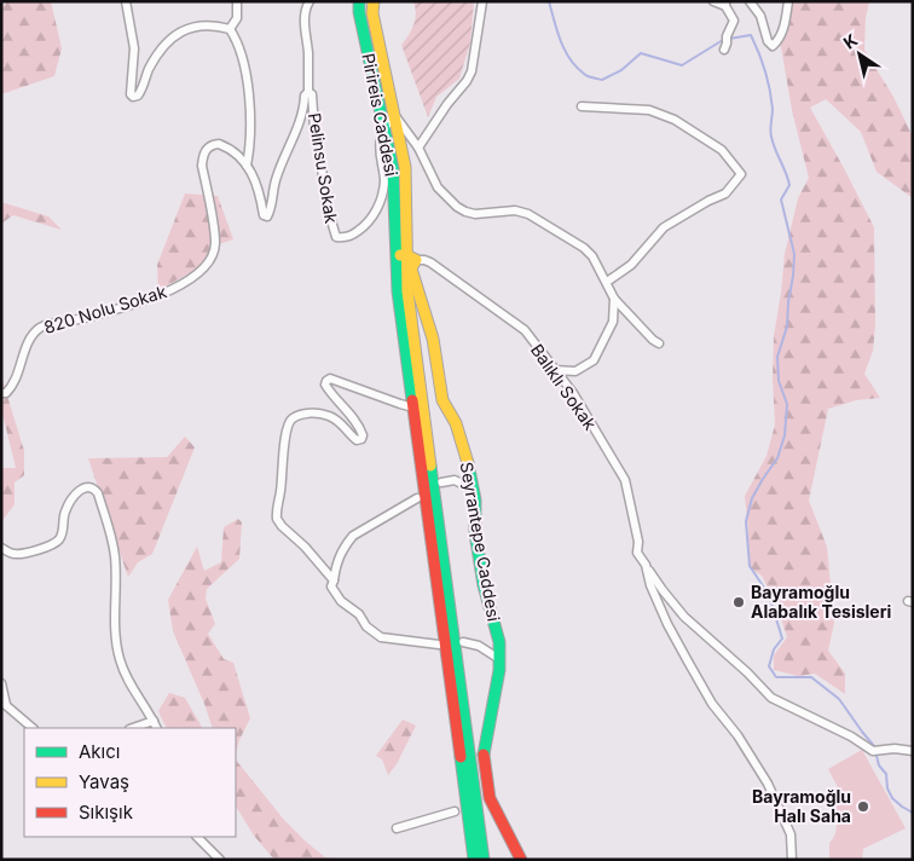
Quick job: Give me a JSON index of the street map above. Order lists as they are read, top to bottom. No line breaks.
{"streets":{"main road":["Pirireis Caddesi","Seyrantepe Caddesi"],"street":["Pelinsu Sokak","820 Nolu Sokak","Balıklı Sokak"]},"crossings":[["Pirireis Caddesi","Pelinsu Sokak"],["Pirireis Caddesi","Balıklı Sokak"],["Pirireis Caddesi","Seyrantepe Caddesi"],["Pelinsu Sokak","820 Nolu Sokak"],["Balıklı Sokak","Seyrantepe Caddesi"]],"places":["Bayramoğlu Alabalık Tesisleri","Bayramoğlu Halı Saha"],"legend":["Akıcı","Yavaş","Sıkışık"],"north":"top left"}
